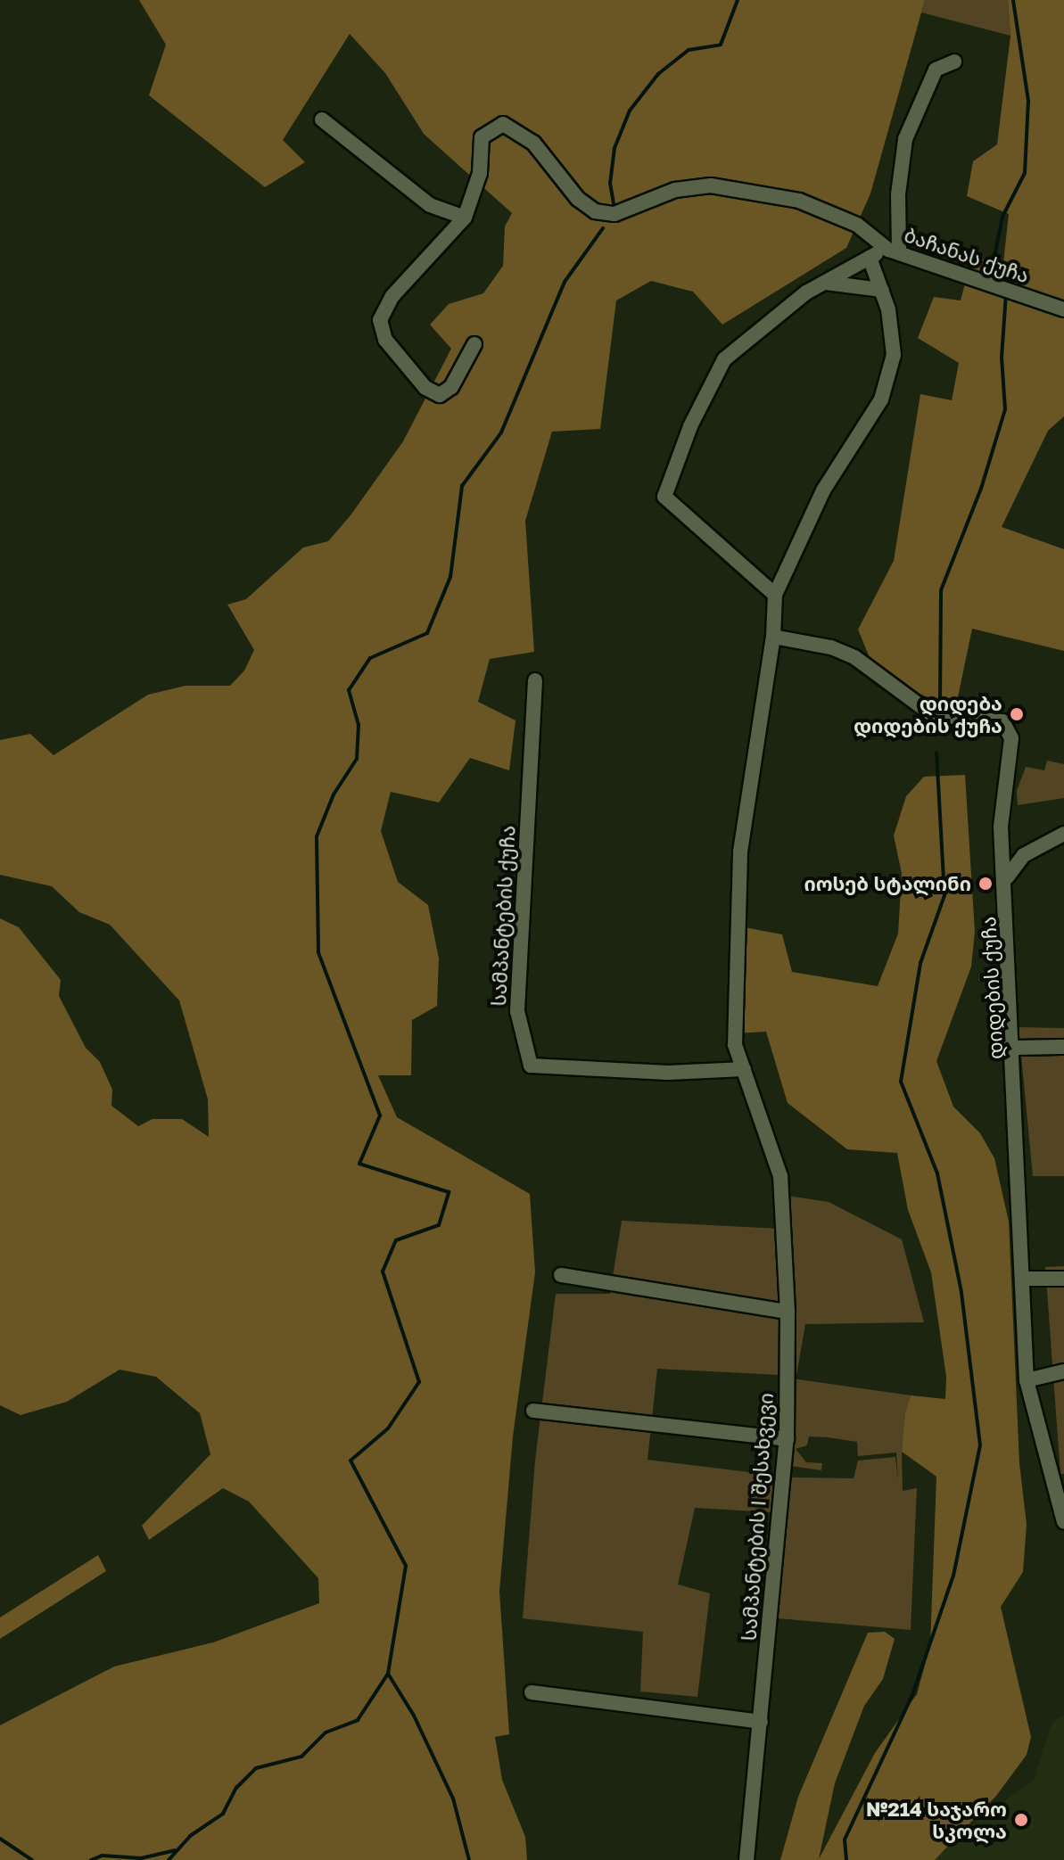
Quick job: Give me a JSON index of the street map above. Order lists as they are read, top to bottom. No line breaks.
{"streets":{"street":["ბაჩანას ქუჩა","სამპანტების ქუჩა","დიდების ქუჩა","სამპანტების I შესახვევი"]},"crossings":[["სამპანტების ქუჩა","სამპანტების I შესახვევი"]],"places":["დიდება დიდების ქუჩა","იოსებ სტალინი","№214 საჯარო სკოლა"]}
